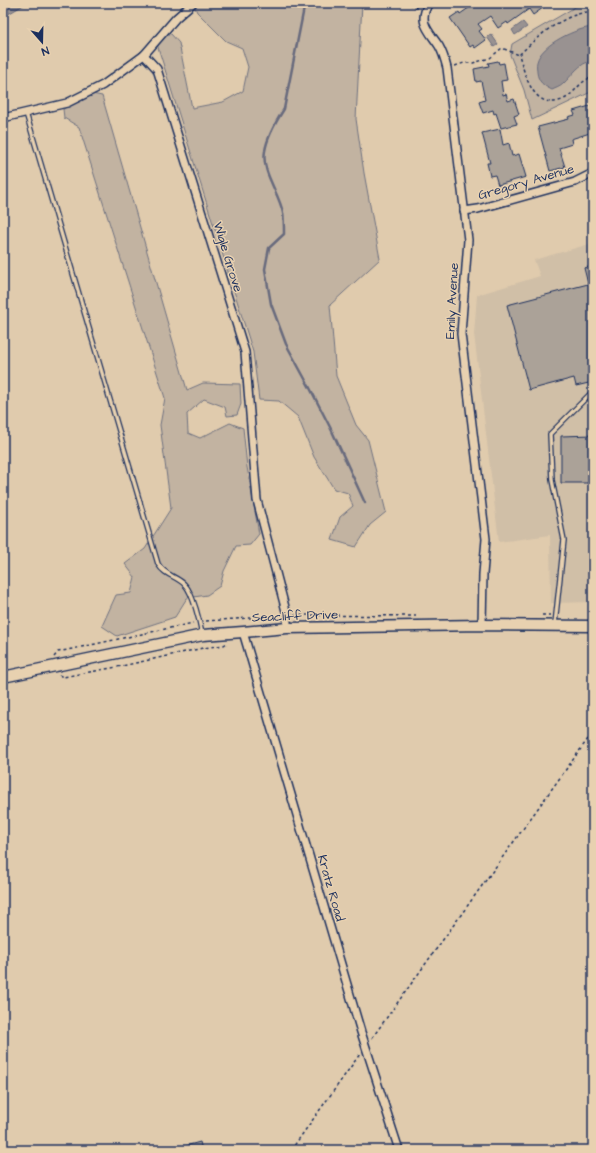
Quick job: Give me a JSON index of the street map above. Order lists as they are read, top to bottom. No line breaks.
{"streets":{"main road":["Seacliff Drive"],"street":["Gregory Avenue","Wigle Grove","Emily Avenue","Kratz Road"]},"crossings":[["Gregory Avenue","Emily Avenue"],["Wigle Grove","Seacliff Drive"],["Emily Avenue","Seacliff Drive"],["Seacliff Drive","Kratz Road"]],"north":"bottom"}
